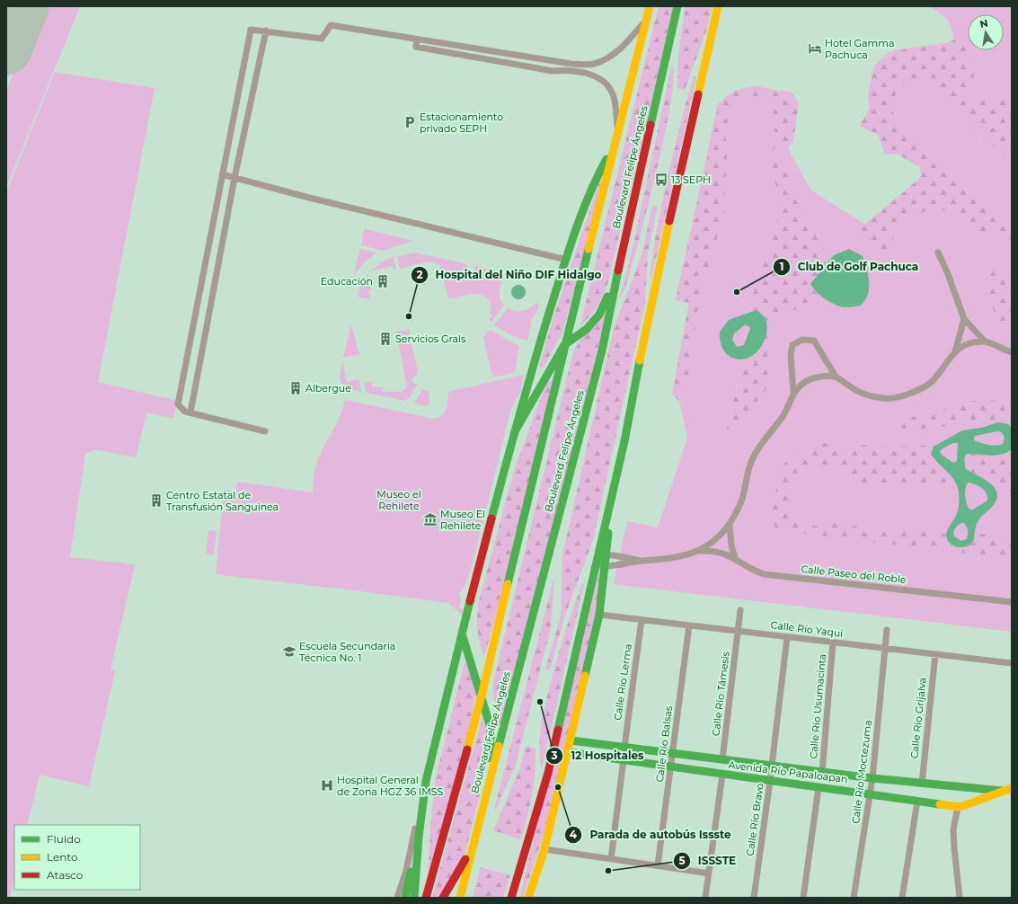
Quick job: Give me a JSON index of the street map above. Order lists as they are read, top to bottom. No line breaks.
{"streets":{"main road":["Boulevard Felipe Ángeles","Avenida Río Papaloapan"],"street":["Calle Paseo del Roble","Calle Río Yaqui","Calle Río Lerma","Calle Río Támesis","Calle Río Usumacinta","Calle Río Grijalva","Calle Río Balsas","Calle Río Moctezuma","Calle Río Bravo"]},"crossings":[["Calle Río Yaqui","Calle Río Lerma"],["Calle Río Yaqui","Calle Río Támesis"],["Calle Río Yaqui","Calle Río Usumacinta"],["Calle Río Yaqui","Calle Río Grijalva"],["Calle Río Yaqui","Calle Río Balsas"],["Calle Río Yaqui","Calle Río Moctezuma"],["Calle Río Yaqui","Calle Río Bravo"],["Calle Río Lerma","Avenida Río Papaloapan"],["Calle Río Támesis","Avenida Río Papaloapan"],["Calle Río Usumacinta","Avenida Río Papaloapan"],["Calle Río Grijalva","Avenida Río Papaloapan"],["Calle Río Balsas","Avenida Río Papaloapan"],["Avenida Río Papaloapan","Calle Río Moctezuma"],["Avenida Río Papaloapan","Calle Río Bravo"]],"parks":["Museo el Rehilete"],"places":{"hotel":["Hotel Gamma Pachuca"],"parking":["Estacionamiento privado SEPH"],"bus stop":["13 SEPH"],"building":["Educación","Servicios Grals","Albergue","Centro Estatal de Transfusión Sanguinea"],"other":["Club de Golf Pachuca","Hospital del Niño DIF Hidalgo","12 Hospitales","Parada de autobús Issste","ISSSTE"],"museum":["Museo El Rehilete"],"school or university":["Escuela Secundaria Técnica No. 1"],"hospital":["Hospital General de Zona HGZ 36 IMSS"]},"legend":["Fluido","Lento","Atasco"],"north":"top"}
